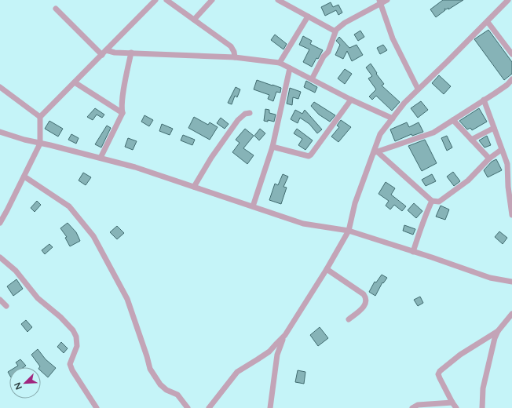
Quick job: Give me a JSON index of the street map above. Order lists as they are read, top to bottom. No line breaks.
{"north":"bottom left"}
